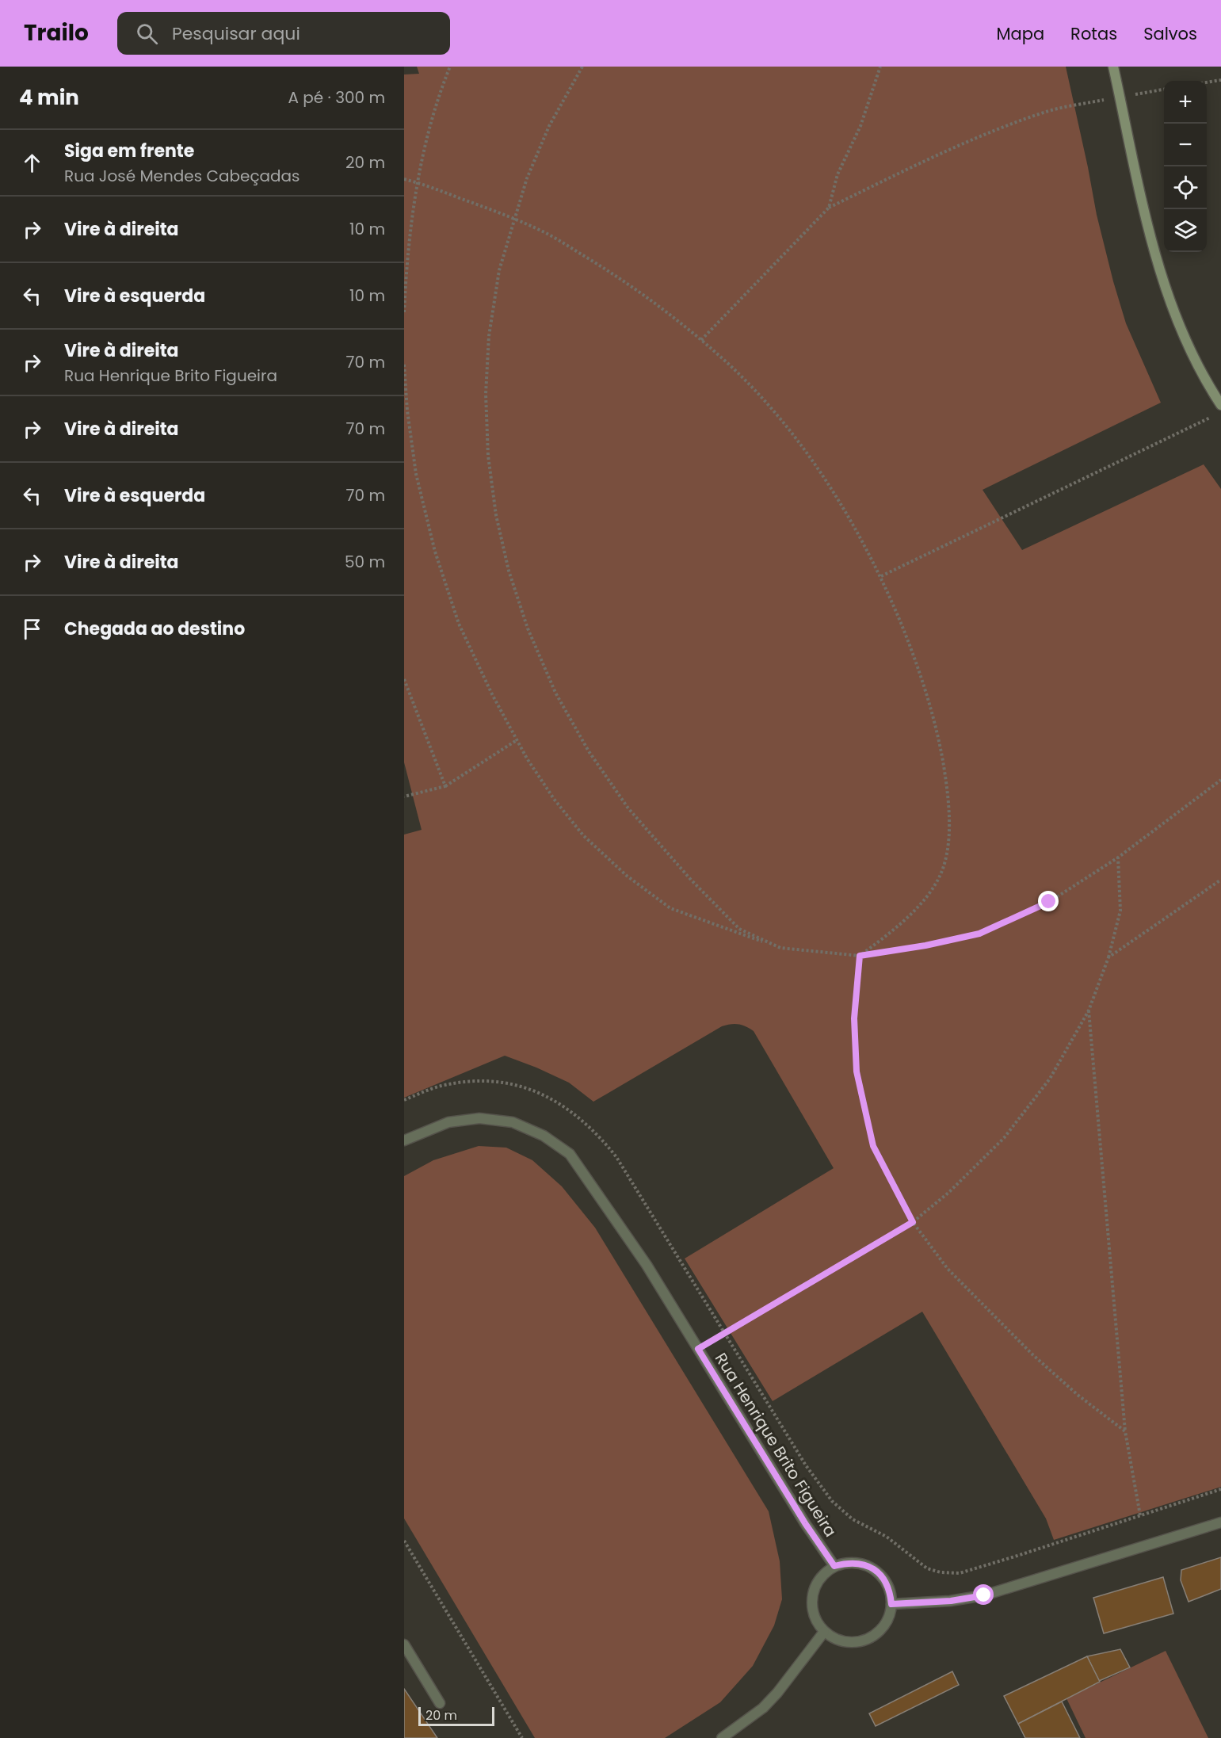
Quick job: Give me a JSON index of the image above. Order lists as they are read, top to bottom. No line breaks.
{"streets":{"street":["Rua Henrique Brito Figueira"]},"scale_bar":"20 m","page":{"header":"Trailo","search":"Pesquisar aqui","nav":["Mapa","Rotas","Salvos"],"heading":["4 min","A pé · 300 m"],"map_buttons":["+","−"],"list":[["Siga em frente","Rua José Mendes Cabeçadas","20 m"],["Vire à direita","10 m"],["Vire à esquerda","10 m"],["Vire à direita","Rua Henrique Brito Figueira","70 m"],["Vire à direita","70 m"],["Vire à esquerda","70 m"],["Vire à direita","50 m"],"Chegada ao destino"],"scale":"20 m"}}
